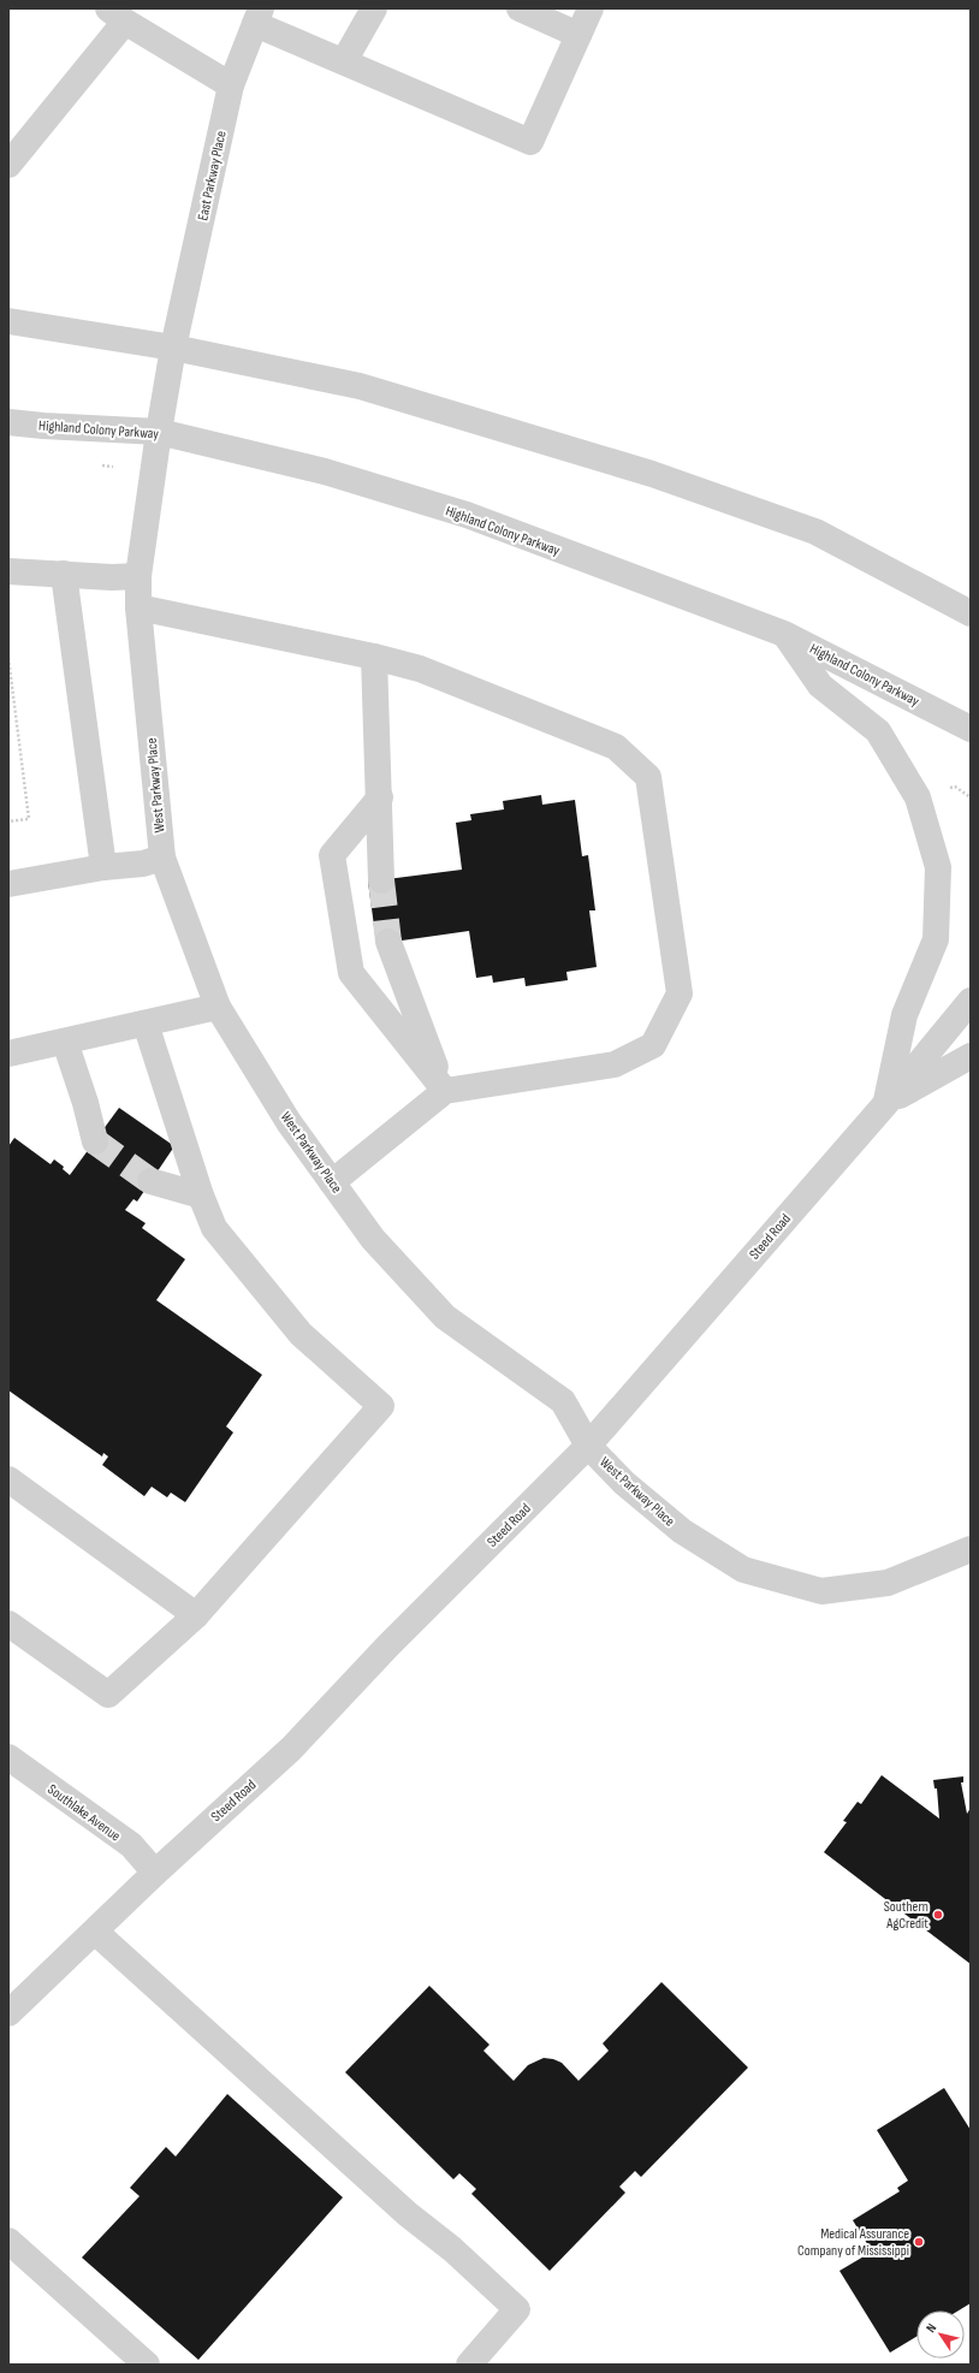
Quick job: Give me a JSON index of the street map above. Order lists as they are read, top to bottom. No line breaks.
{"streets":{"street":["East Parkway Place","Highland Colony Parkway","West Parkway Place","Steed Road","Southlake Avenue"]},"crossings":[["East Parkway Place","West Parkway Place"],["Highland Colony Parkway","West Parkway Place"],["West Parkway Place","Steed Road"],["Steed Road","Southlake Avenue"]],"places":["Southern AgCredit","Medical Assurance Company of Mississippi"],"north":"top left"}
